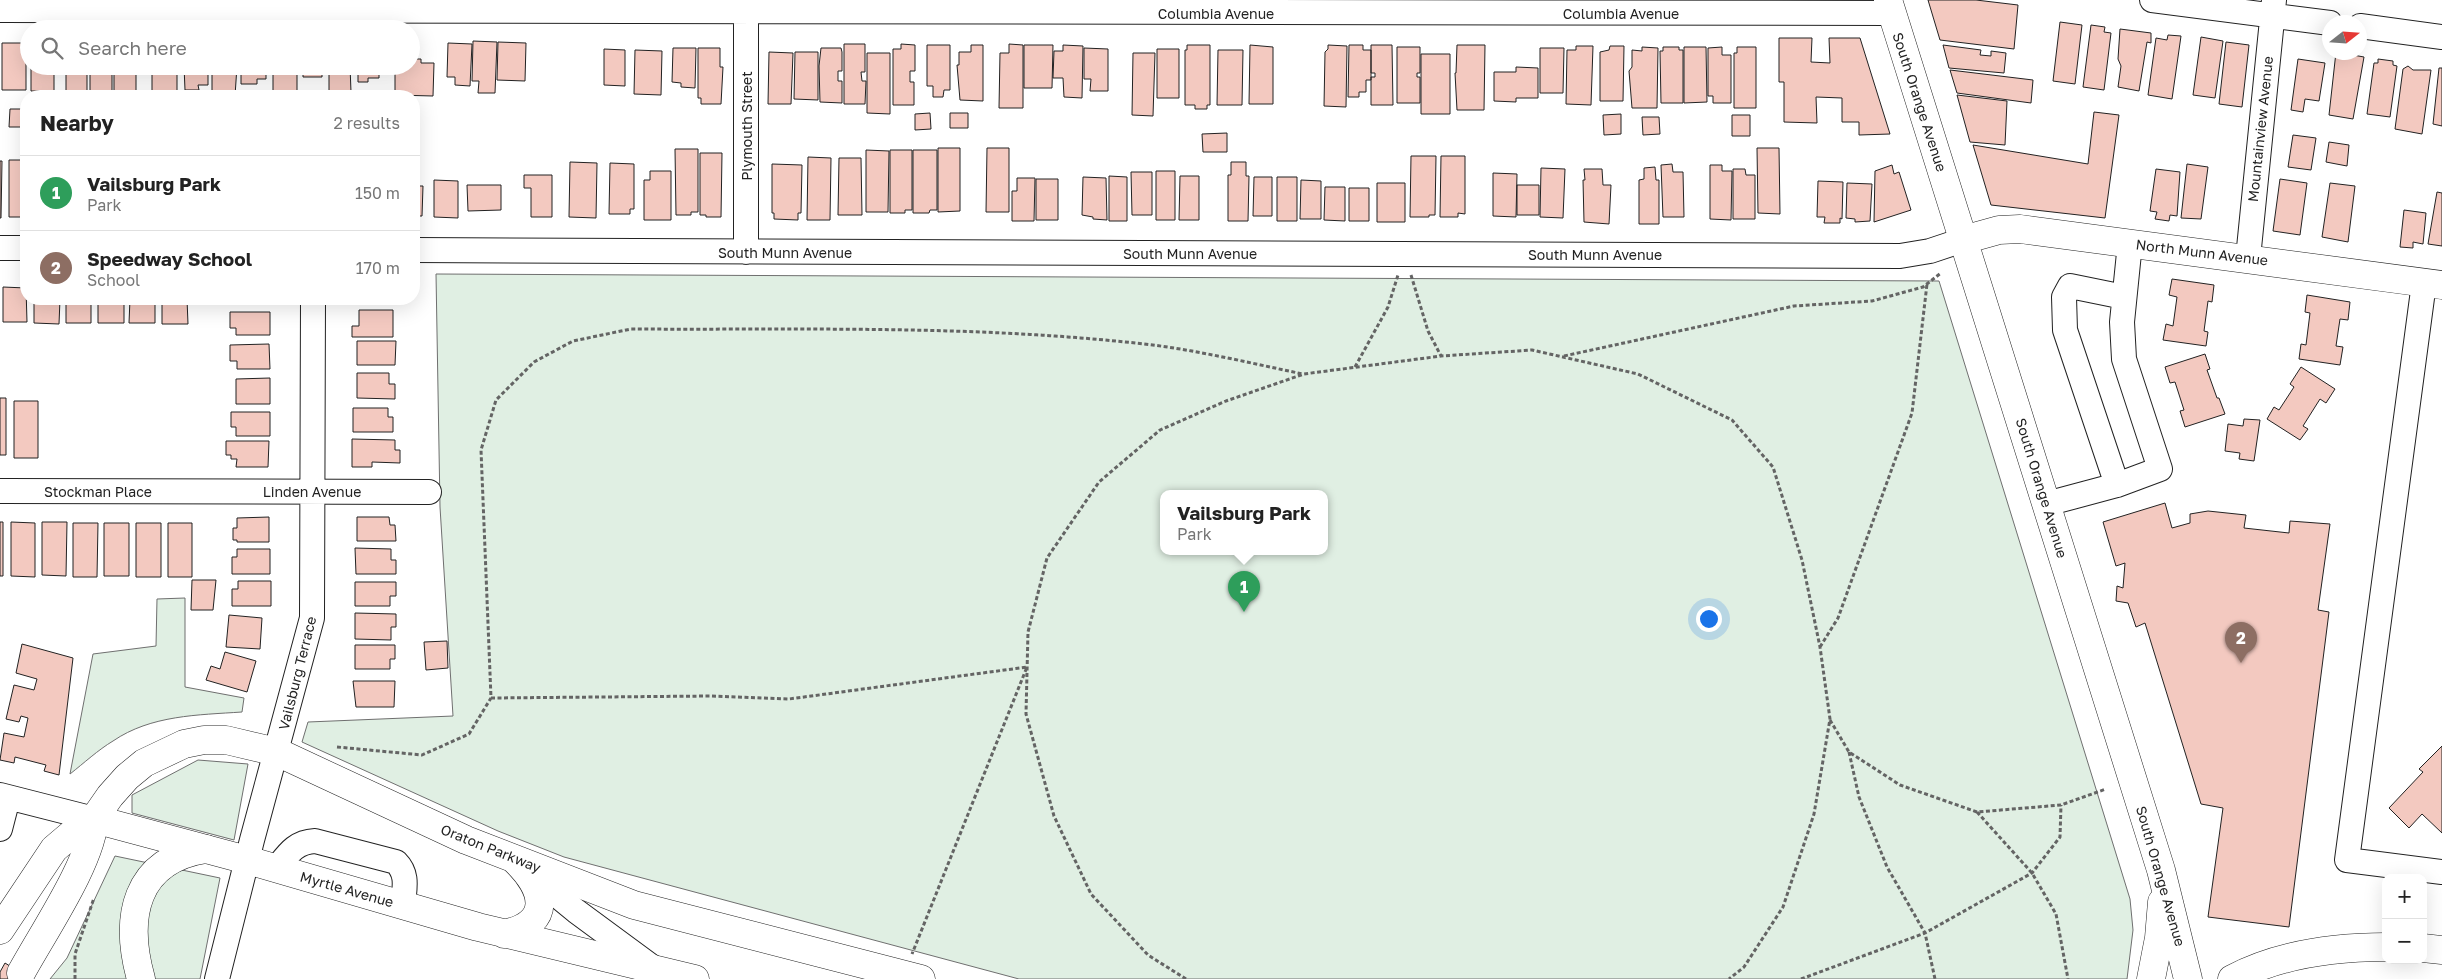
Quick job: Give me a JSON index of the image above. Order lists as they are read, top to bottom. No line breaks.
{"streets":{"main road":["South Orange Avenue","North Munn Avenue","Oraton Parkway","Myrtle Avenue"],"street":["Columbia Avenue","Plymouth Street","Mountainview Avenue","South Munn Avenue","Stockman Place","Linden Avenue","Vailsburg Terrace"]},"crossings":[["Columbia Avenue","South Orange Avenue"],["Columbia Avenue","Plymouth Street"],["South Orange Avenue","South Munn Avenue"],["South Orange Avenue","North Munn Avenue"],["Plymouth Street","South Munn Avenue"],["Mountainview Avenue","North Munn Avenue"],["South Munn Avenue","North Munn Avenue"],["Stockman Place","Linden Avenue"],["Linden Avenue","Vailsburg Terrace"],["Vailsburg Terrace","Oraton Parkway"],["Vailsburg Terrace","Myrtle Avenue"],["Oraton Parkway","Myrtle Avenue"]],"north":"right","page":{"search":"Search here","heading":["Nearby","2 results"],"list":[{"mark":"1","name":"Vailsburg Park","note":"Park","value":"150 m"},{"mark":"2","name":"Speedway School","note":"School","value":"170 m"}],"popup":["Vailsburg Park","Park"],"pins":["1","2"],"map_buttons":["+","−"]}}
